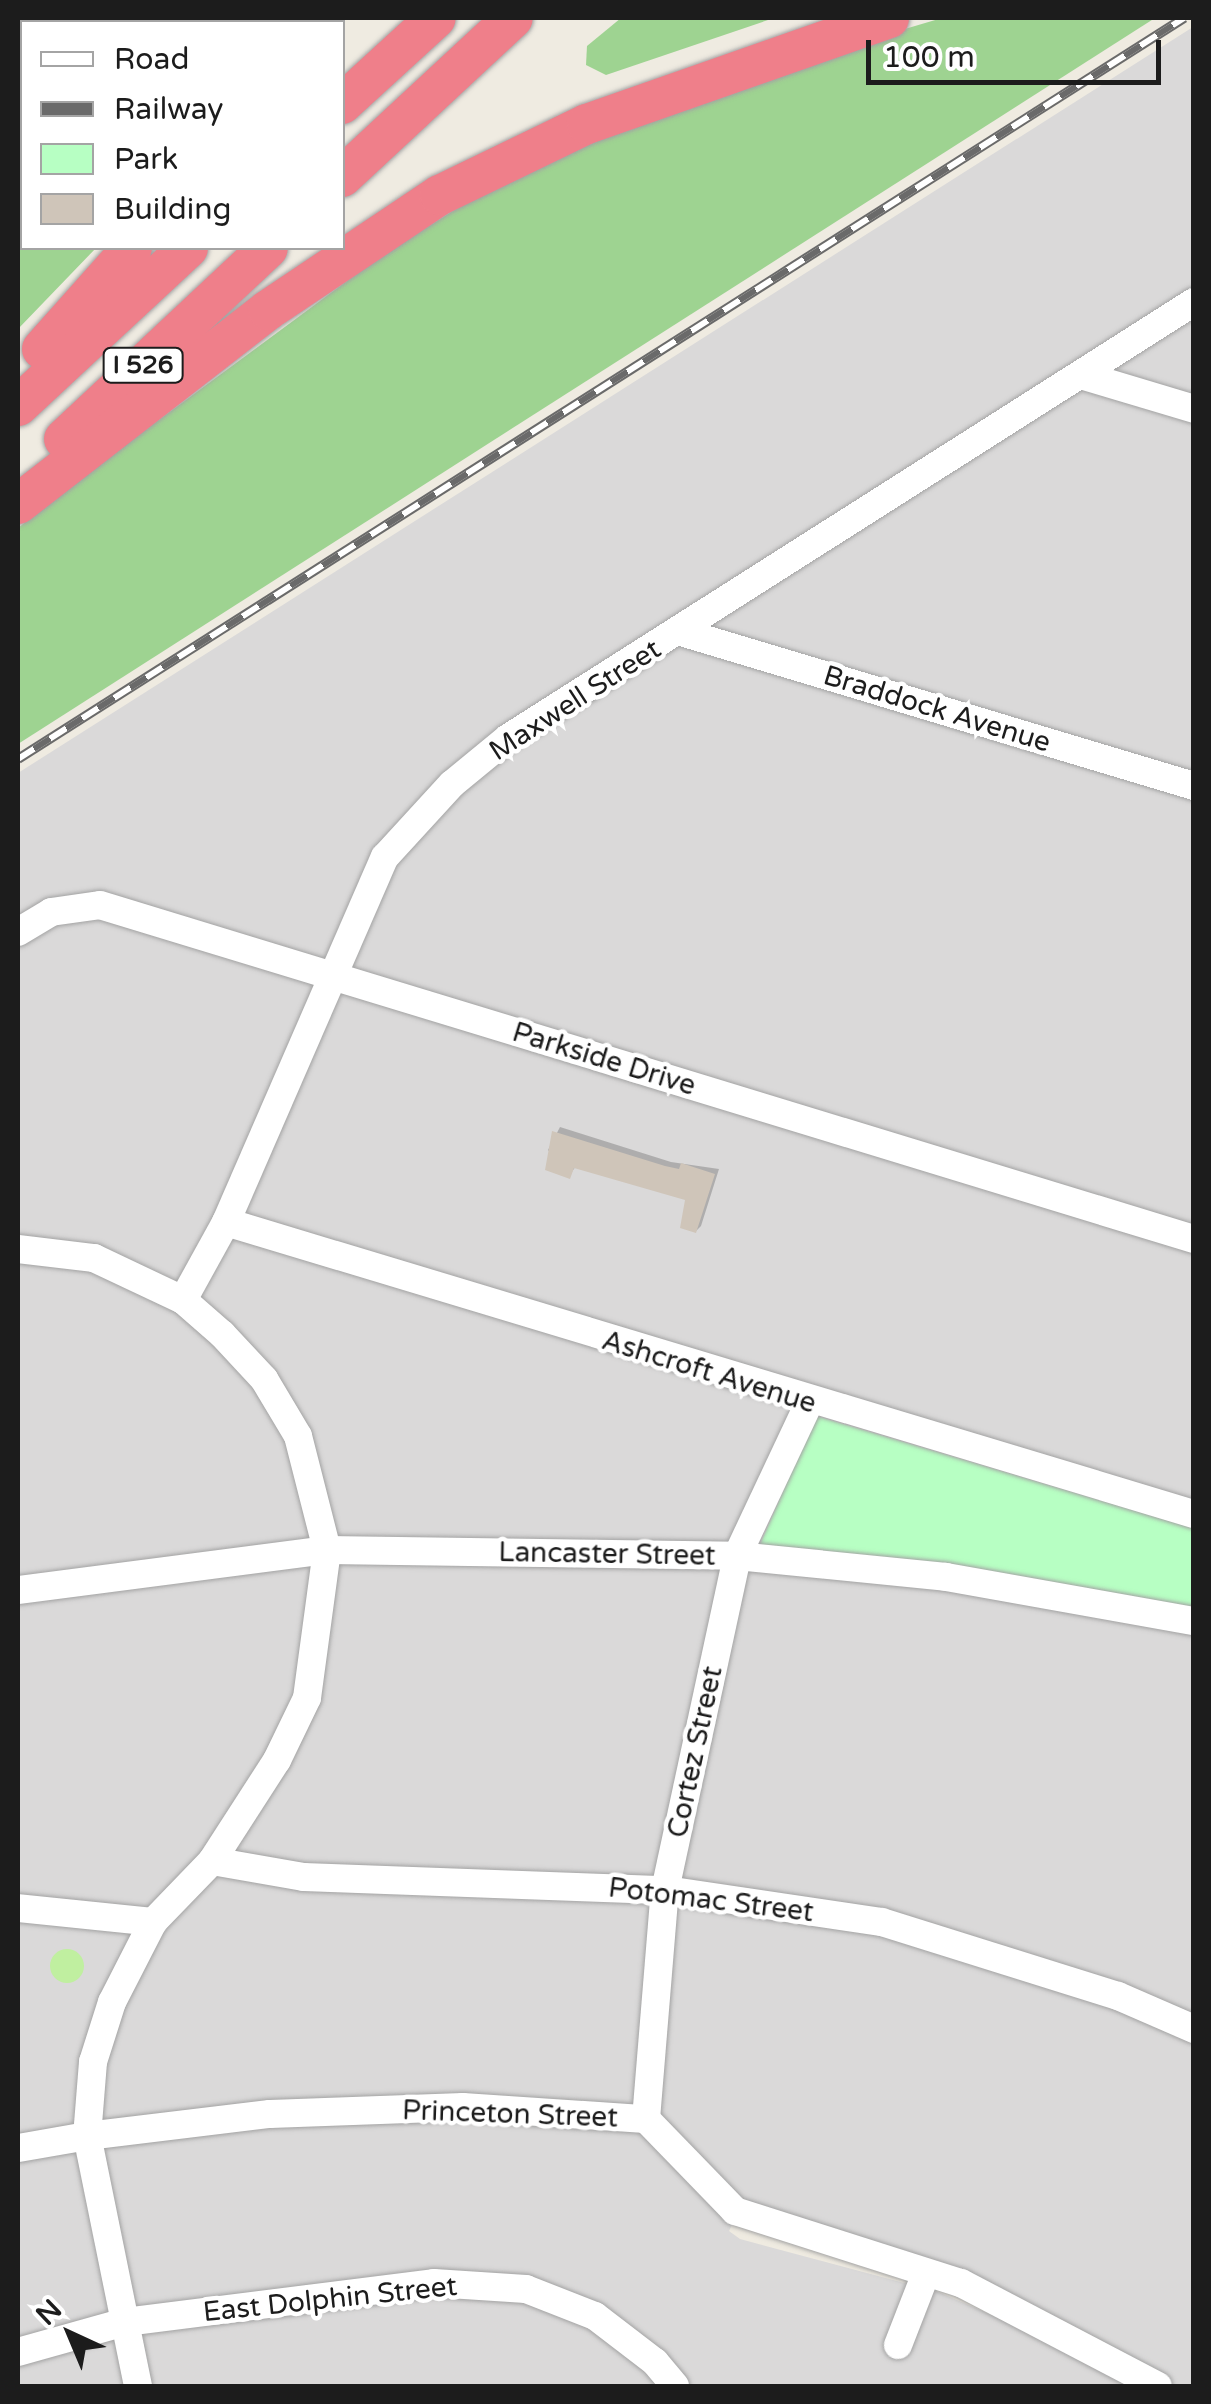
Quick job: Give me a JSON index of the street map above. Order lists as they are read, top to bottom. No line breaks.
{"streets":{"highway":["I 526"],"street":["Maxwell Street","Braddock Avenue","Parkside Drive","Ashcroft Avenue","Lancaster Street","Cortez Street","Potomac Street","Princeton Street","East Dolphin Street"]},"crossings":[["Maxwell Street","Braddock Avenue"],["Maxwell Street","Parkside Drive"],["Maxwell Street","Ashcroft Avenue"],["Ashcroft Avenue","Cortez Street"],["Lancaster Street","Cortez Street"],["Cortez Street","Potomac Street"],["Cortez Street","Princeton Street"]],"legend":["Road","Railway","Park","Building"],"scale_bar":"100 m","north":"top left"}
